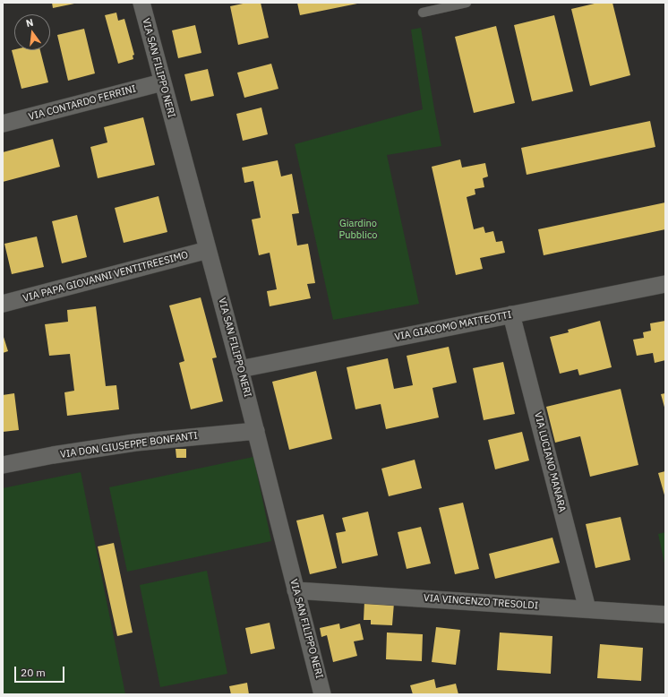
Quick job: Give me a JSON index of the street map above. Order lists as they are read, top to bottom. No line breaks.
{"streets":{"street":["VIA SAN FILIPPO NERI","VIA CONTARDO FERRINI","VIA PAPA GIOVANNI VENTITREESIMO","VIA GIACOMO MATTEOTTI","VIA DON GIUSEPPE BONFANTI","VIA LUCIANO MANARA","VIA VINCENZO TRESOLDI"]},"crossings":[["VIA SAN FILIPPO NERI","VIA CONTARDO FERRINI"],["VIA SAN FILIPPO NERI","VIA PAPA GIOVANNI VENTITREESIMO"],["VIA SAN FILIPPO NERI","VIA GIACOMO MATTEOTTI"],["VIA SAN FILIPPO NERI","VIA DON GIUSEPPE BONFANTI"],["VIA SAN FILIPPO NERI","VIA VINCENZO TRESOLDI"],["VIA GIACOMO MATTEOTTI","VIA LUCIANO MANARA"],["VIA LUCIANO MANARA","VIA VINCENZO TRESOLDI"]],"parks":["Giardino Pubblico"],"scale_bar":"20 m","north":"top"}
